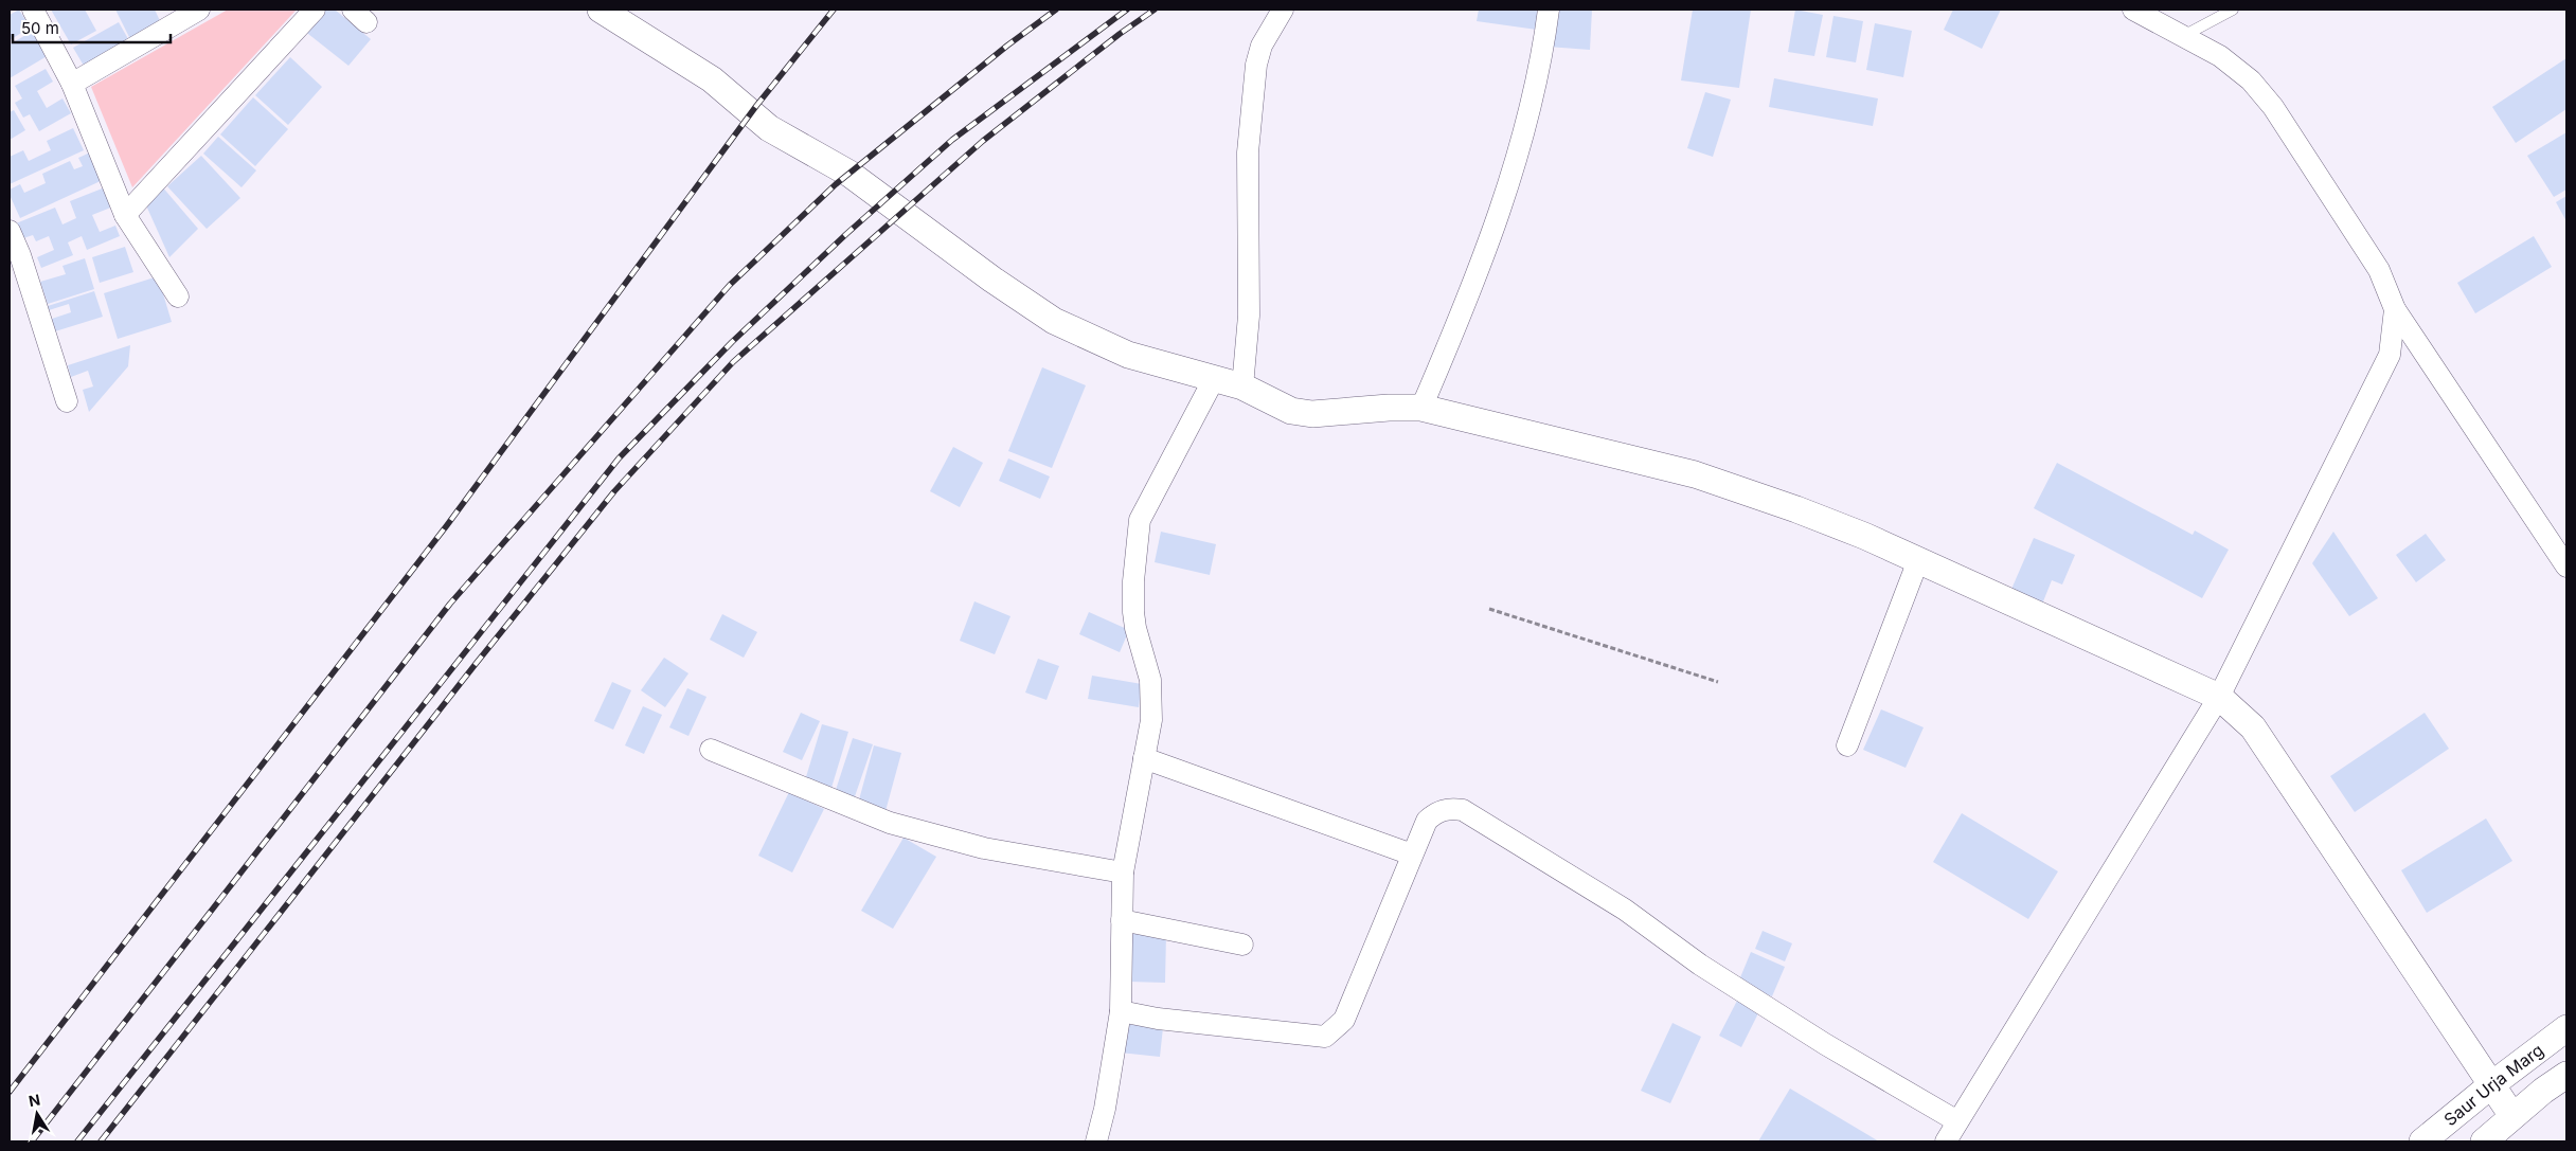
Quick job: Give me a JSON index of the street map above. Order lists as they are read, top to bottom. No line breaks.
{"streets":{"street":["Saur Urja Marg"]},"scale_bar":"50 m","north":"top"}
